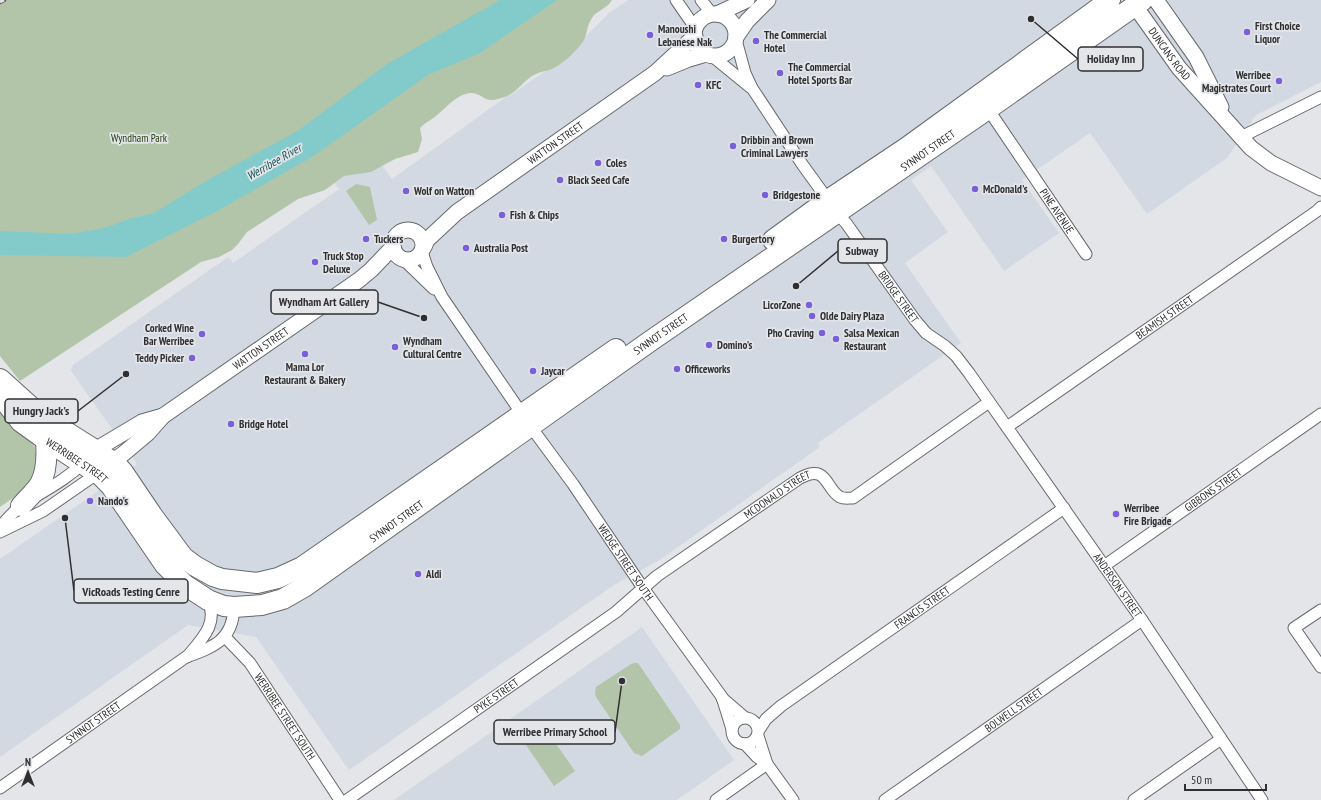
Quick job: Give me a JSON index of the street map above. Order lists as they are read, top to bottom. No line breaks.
{"streets":{"highway":["SYNNOT STREET","WERRIBEE STREET"],"street":["DUNCANS ROAD","WATTON STREET","PINE AVENUE","BRIDGE STREET","BEAMISH STREET","GIBBONS STREET","MCDONALD STREET","WEDGE STREET SOUTH","ANDERSON STREET","FRANCIS STREET","PYKE STREET","BOLWELL STREET","WERRIBEE STREET SOUTH"]},"crossings":[["DUNCANS ROAD","SYNNOT STREET"],["WATTON STREET","BRIDGE STREET"],["WATTON STREET","WERRIBEE STREET"],["WATTON STREET","WEDGE STREET SOUTH"],["SYNNOT STREET","PINE AVENUE"],["SYNNOT STREET","BRIDGE STREET"],["SYNNOT STREET","WERRIBEE STREET"],["SYNNOT STREET","WEDGE STREET SOUTH"],["SYNNOT STREET","WERRIBEE STREET SOUTH"],["BRIDGE STREET","ANDERSON STREET"],["BEAMISH STREET","ANDERSON STREET"],["GIBBONS STREET","ANDERSON STREET"],["MCDONALD STREET","WEDGE STREET SOUTH"],["MCDONALD STREET","ANDERSON STREET"],["MCDONALD STREET","PYKE STREET"],["WEDGE STREET SOUTH","FRANCIS STREET"],["WEDGE STREET SOUTH","PYKE STREET"],["ANDERSON STREET","FRANCIS STREET"],["ANDERSON STREET","BOLWELL STREET"]],"water":["Werribee River"],"parks":["Wyndham Park"],"places":["Holiday Inn","First Choice Liquor","Manoushi Lebanese Nak","The Commercial Hotel","The Commercial Hotel Sports Bar","Werribee Magistrates Court","KFC","Dribbin and Brown Criminal Lawyers","Coles","Black Seed Cafe","McDonald's","Wolf on Watton","Bridgestone","Fish & Chips","Tuckers","Burgertory","Australia Post","Truck Stop Deluxe","Subway","LicorZone","Olde Dairy Plaza","Wyndham Art Gallery","Pho Craving","Corked Wine Bar Werribee","Salsa Mexican Restaurant","Domino's","Wyndham Cultural Centre","Mama Lor Restaurant & Bakery","Teddy Picker","Officeworks","Jaycar","Hungry Jack's","Bridge Hotel","Nando's","Werribee Fire Brigade","VicRoads Testing Cenre","Aldi","Werribee Primary School"],"scale_bar":"50 m","north":"top"}
